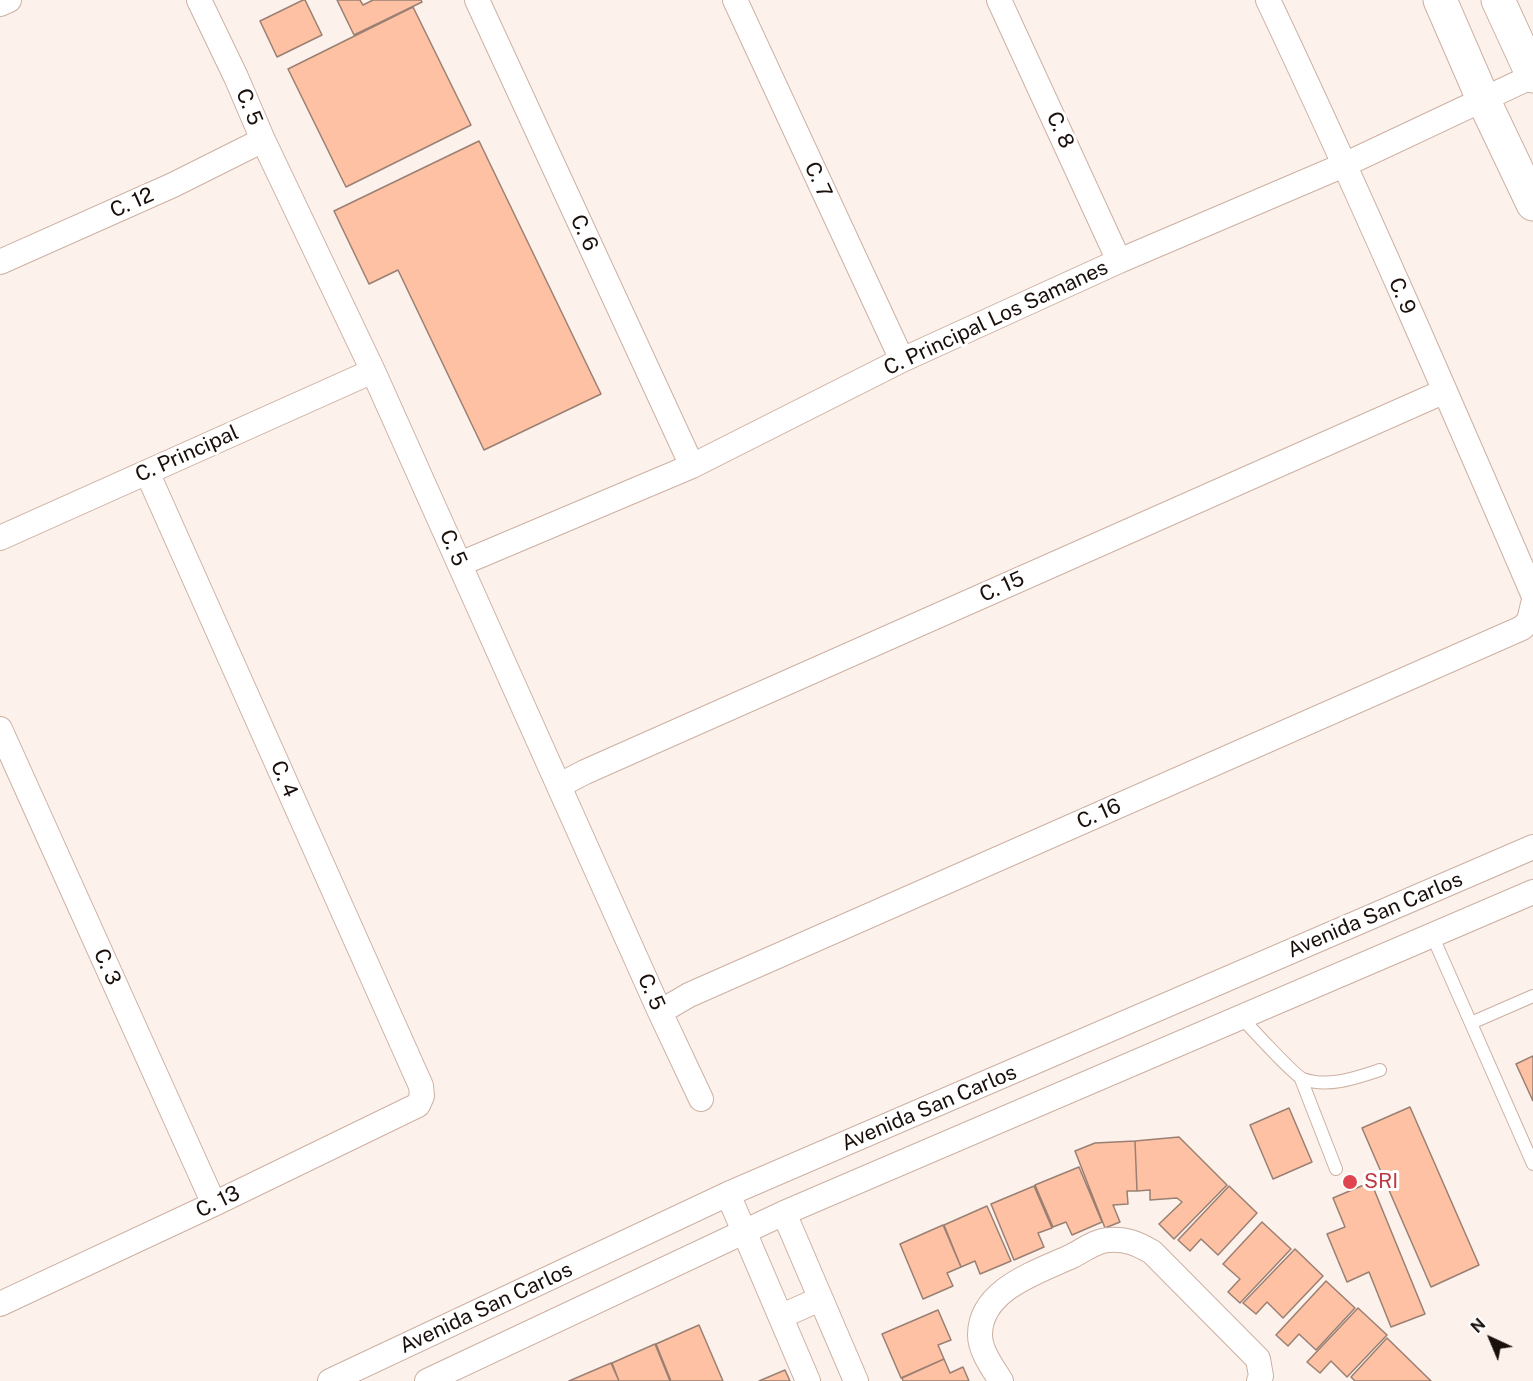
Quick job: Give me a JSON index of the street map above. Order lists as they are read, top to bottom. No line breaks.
{"streets":{"street":["C. 5","C. 8","C. 7","C. 12","C. 6","C. 9","C. Principal Los Samanes","C. Principal","C. 15","C. 4","C. 16","Avenida San Carlos","C. 3","C. 13"]},"crossings":[["C. 5","C. 12"],["C. 5","C. Principal Los Samanes"],["C. 5","C. Principal"],["C. 5","C. 15"],["C. 5","C. 16"],["C. 8","C. Principal Los Samanes"],["C. 7","C. Principal Los Samanes"],["C. 6","C. Principal Los Samanes"],["C. 9","C. Principal Los Samanes"],["C. 9","C. 15"],["C. 9","C. 16"],["C. Principal","C. 4"],["C. 4","C. 13"],["C. 3","C. 13"]],"places":["SRI"],"north":"top left"}
